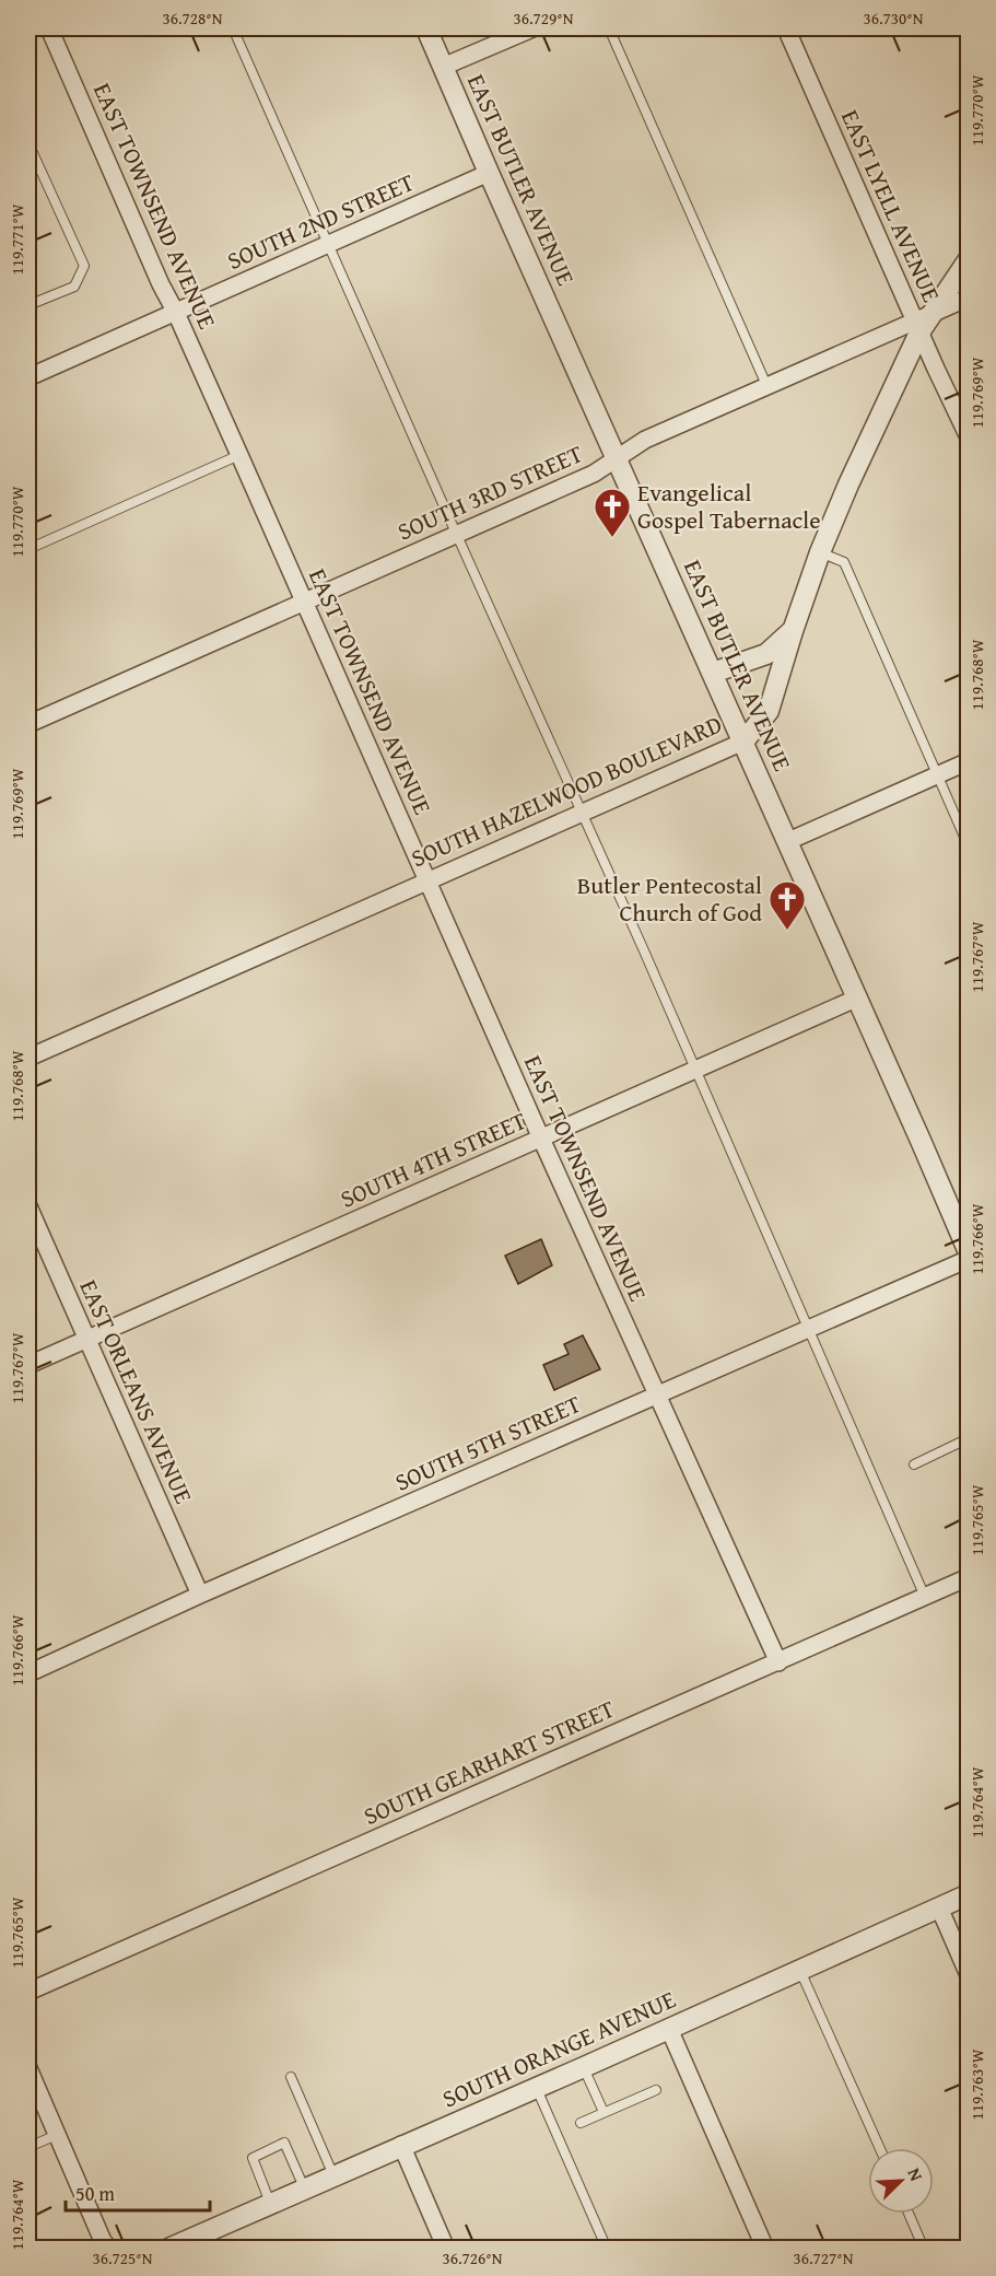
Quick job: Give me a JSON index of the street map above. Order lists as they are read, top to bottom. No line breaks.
{"streets":{"street":["EAST BUTLER AVENUE","EAST TOWNSEND AVENUE","EAST LYELL AVENUE","SOUTH 2ND STREET","SOUTH 3RD STREET","SOUTH HAZELWOOD BOULEVARD","SOUTH 4TH STREET","EAST ORLEANS AVENUE","SOUTH 5TH STREET","SOUTH GEARHART STREET","SOUTH ORANGE AVENUE"]},"crossings":[["EAST BUTLER AVENUE","SOUTH 2ND STREET"],["EAST BUTLER AVENUE","SOUTH 3RD STREET"],["EAST BUTLER AVENUE","SOUTH HAZELWOOD BOULEVARD"],["EAST BUTLER AVENUE","SOUTH 4TH STREET"],["EAST TOWNSEND AVENUE","SOUTH 2ND STREET"],["EAST TOWNSEND AVENUE","SOUTH 3RD STREET"],["EAST TOWNSEND AVENUE","SOUTH HAZELWOOD BOULEVARD"],["EAST TOWNSEND AVENUE","SOUTH 4TH STREET"],["EAST TOWNSEND AVENUE","SOUTH 5TH STREET"],["EAST TOWNSEND AVENUE","SOUTH GEARHART STREET"],["EAST LYELL AVENUE","SOUTH 3RD STREET"],["EAST LYELL AVENUE","SOUTH HAZELWOOD BOULEVARD"],["SOUTH 3RD STREET","SOUTH HAZELWOOD BOULEVARD"],["SOUTH 4TH STREET","EAST ORLEANS AVENUE"],["EAST ORLEANS AVENUE","SOUTH 5TH STREET"]],"places":{"church":["Evangelical Gospel Tabernacle","Butler Pentecostal Church of God"]},"scale_bar":"50 m","north":"top right","coordinates":["36.728°N","36.729°N","36.730°N","119.770°W","119.771°W","119.769°W","119.768°W","119.767°W","119.766°W","119.765°W","119.764°W","119.763°W","36.725°N","36.726°N","36.727°N"]}
